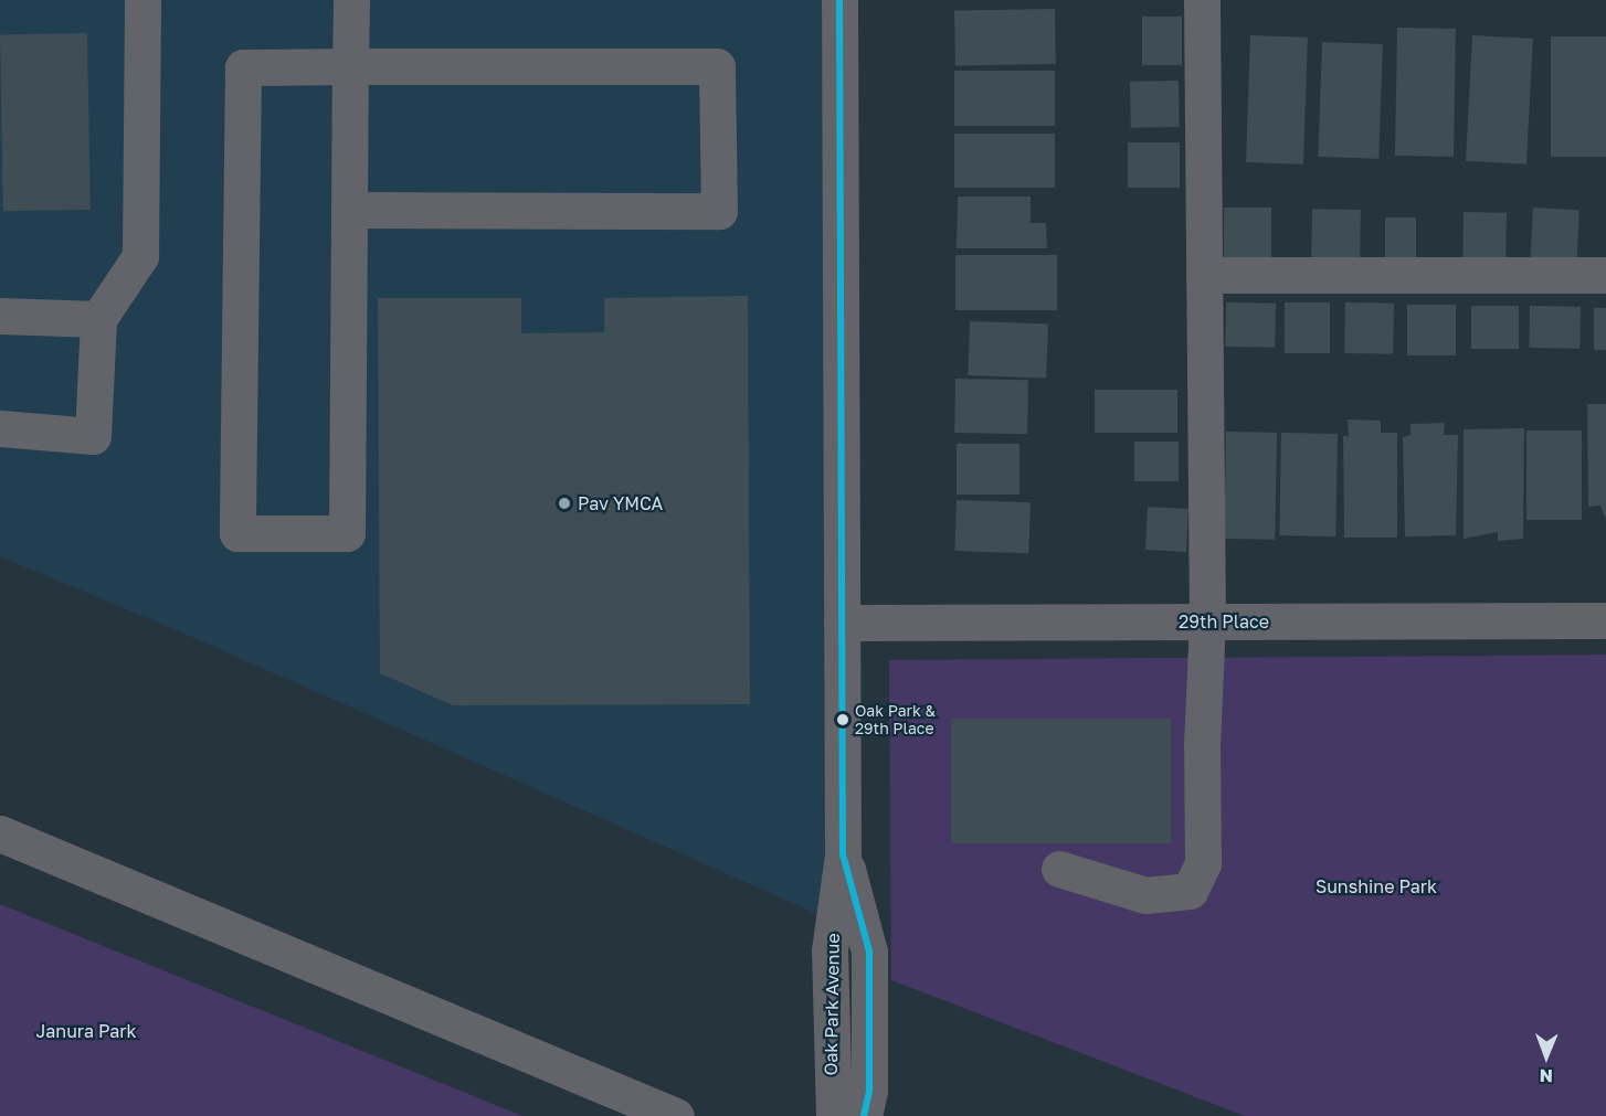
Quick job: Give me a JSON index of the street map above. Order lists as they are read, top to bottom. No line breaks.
{"streets":{"street":["29th Place","Oak Park Avenue"]},"crossings":[["29th Place","Oak Park Avenue"]],"parks":["Sunshine Park","Janura Park"],"places":["Pav YMCA","Oak Park & 29th Place"],"north":"bottom"}
